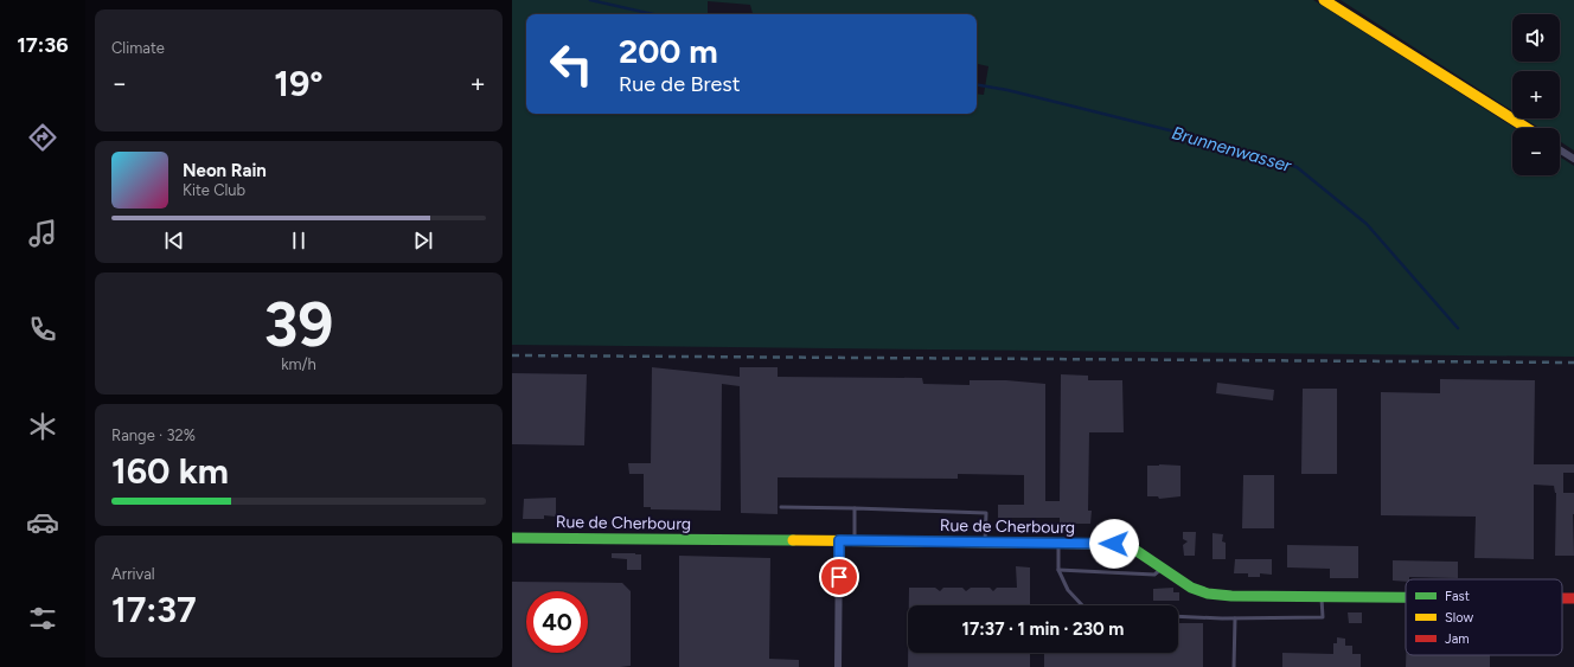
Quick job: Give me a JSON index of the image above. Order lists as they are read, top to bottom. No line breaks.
{"streets":{"street":["Rue de Cherbourg"]},"water":["Brunnenwasser"],"legend":["Fast","Slow","Jam"],"page":{"tabs":"17:36","tile":["Climate",["39","km/h"],["Range · 32%","160 km"],["Arrival","17:37"]],"map_buttons":["+","−"],"turn":["200 m","Rue de Brest"],"heat":["−","19°","+"],"song":["Neon Rain","Kite Club"],"limit":"40","trip":"17:37 · 1 min · 230 m"}}
